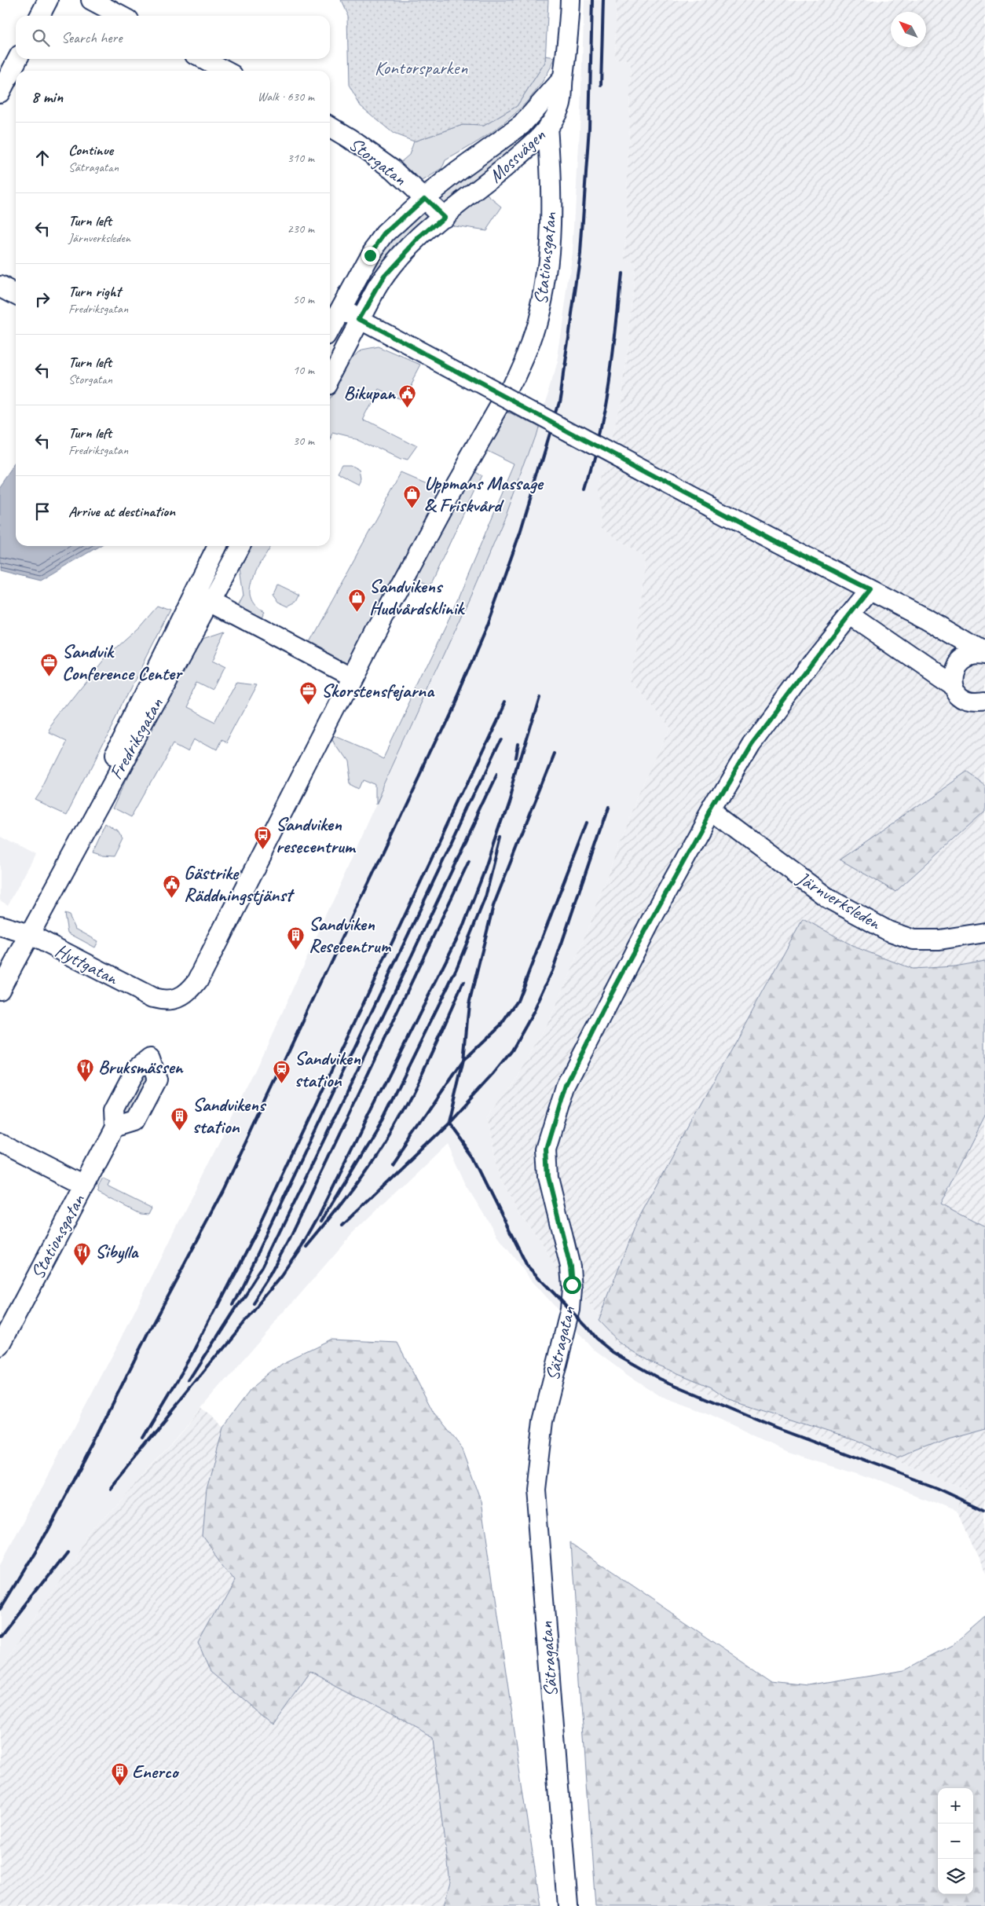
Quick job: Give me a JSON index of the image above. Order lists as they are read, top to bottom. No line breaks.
{"streets":{"street":["Mossvägen","Storgatan","Stationsgatan","Fredriksgatan","Järnverksleden","Hyttgatan","Sätragatan"]},"crossings":[["Mossvägen","Storgatan"],["Mossvägen","Stationsgatan"],["Fredriksgatan","Hyttgatan"],["Järnverksleden","Sätragatan"]],"parks":["Kontorsparken"],"places":{"public building":["Bikupan","Gästrike Räddningstjänst"],"shop":["Uppmans Massage & Friskvård","Sandvikens Hudvårdsklinik"],"office":["Sandvik Conference Center","Skorstensfejarna"],"bus stop":["Sandviken resecentrum"],"building":["Sandviken Resecentrum","Sandvikens station","Enerco"],"restaurant":["Bruksmässen","Sibylla"],"station":["Sandviken station"]},"north":"top left","page":{"search":"Search here","heading":["8 min","Walk · 630 m"],"list":[["Continue","Sätragatan","310 m"],["Turn left","Järnverksleden","230 m"],["Turn right","Fredriksgatan","50 m"],["Turn left","Storgatan","10 m"],["Turn left","Fredriksgatan","30 m"],"Arrive at destination"],"map_buttons":["+","−"]}}
